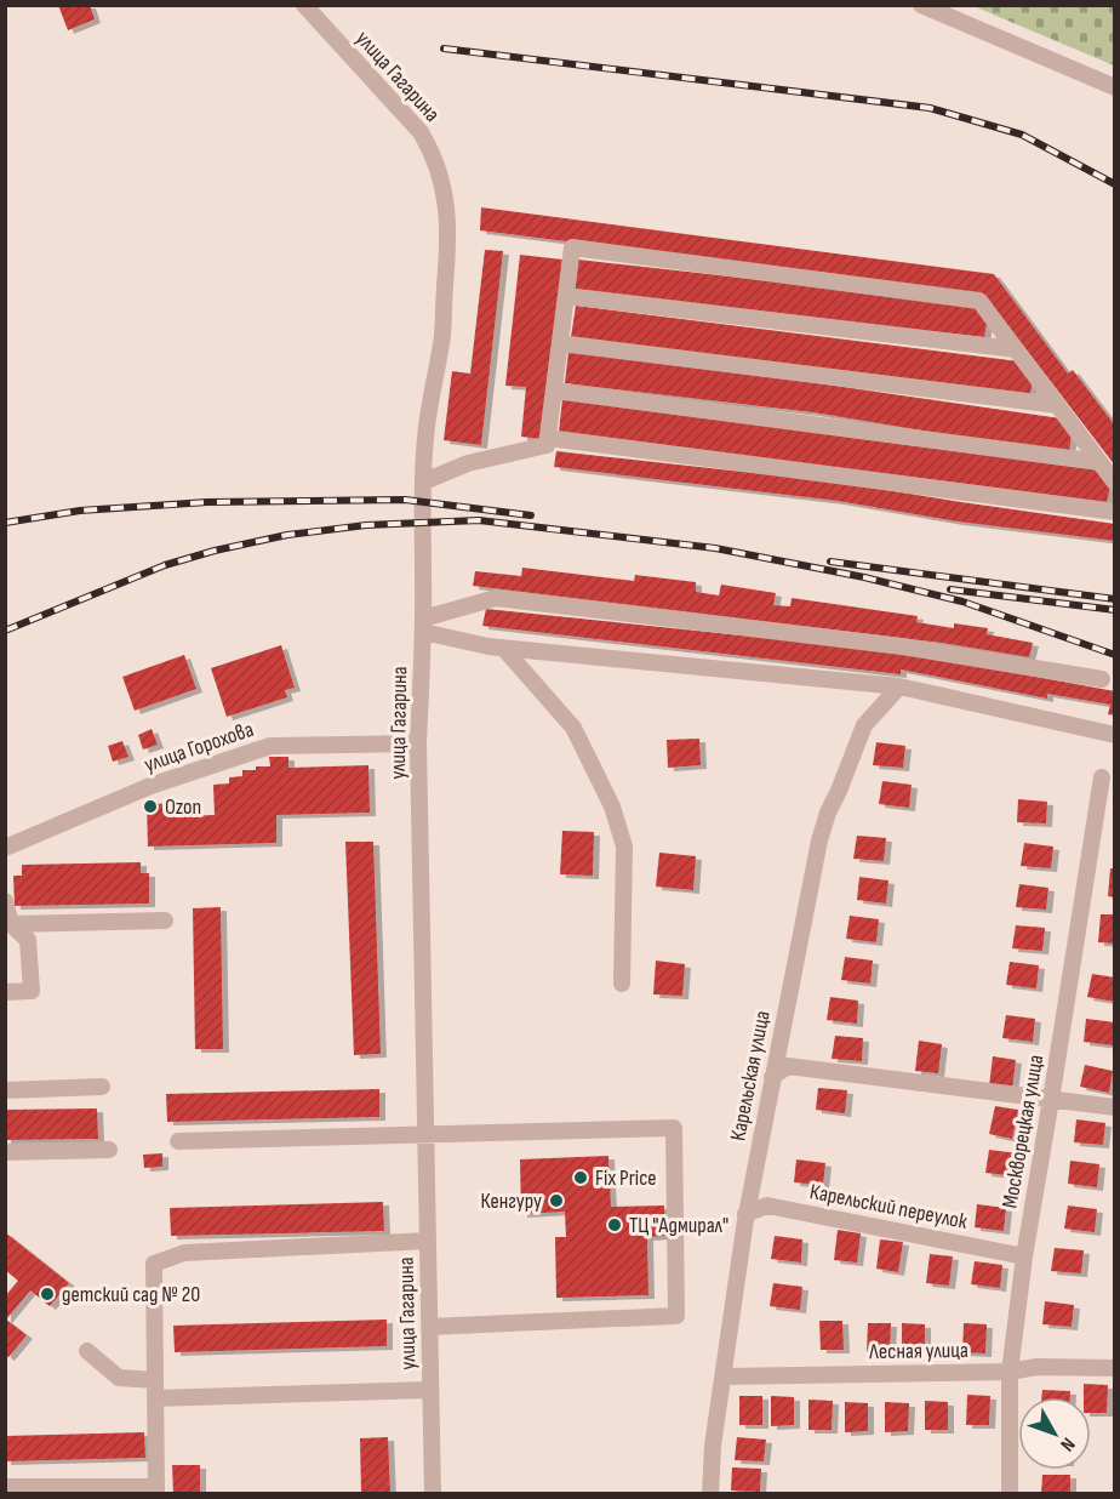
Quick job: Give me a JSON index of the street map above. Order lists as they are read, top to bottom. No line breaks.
{"streets":{"street":["улица Гагарина","улица Горохова","Карельская улица","Москворецкая улица","Карельский переулок","Лесная улица"]},"crossings":[["улица Гагарина","улица Горохова"],["Карельская улица","Карельский переулок"],["Карельская улица","Лесная улица"],["Москворецкая улица","Карельский переулок"],["Москворецкая улица","Лесная улица"]],"places":["Ozon","Fix Price","Кенгуру","ТЦ \"Адмирал\"","детский сад № 20"],"north":"bottom right"}
